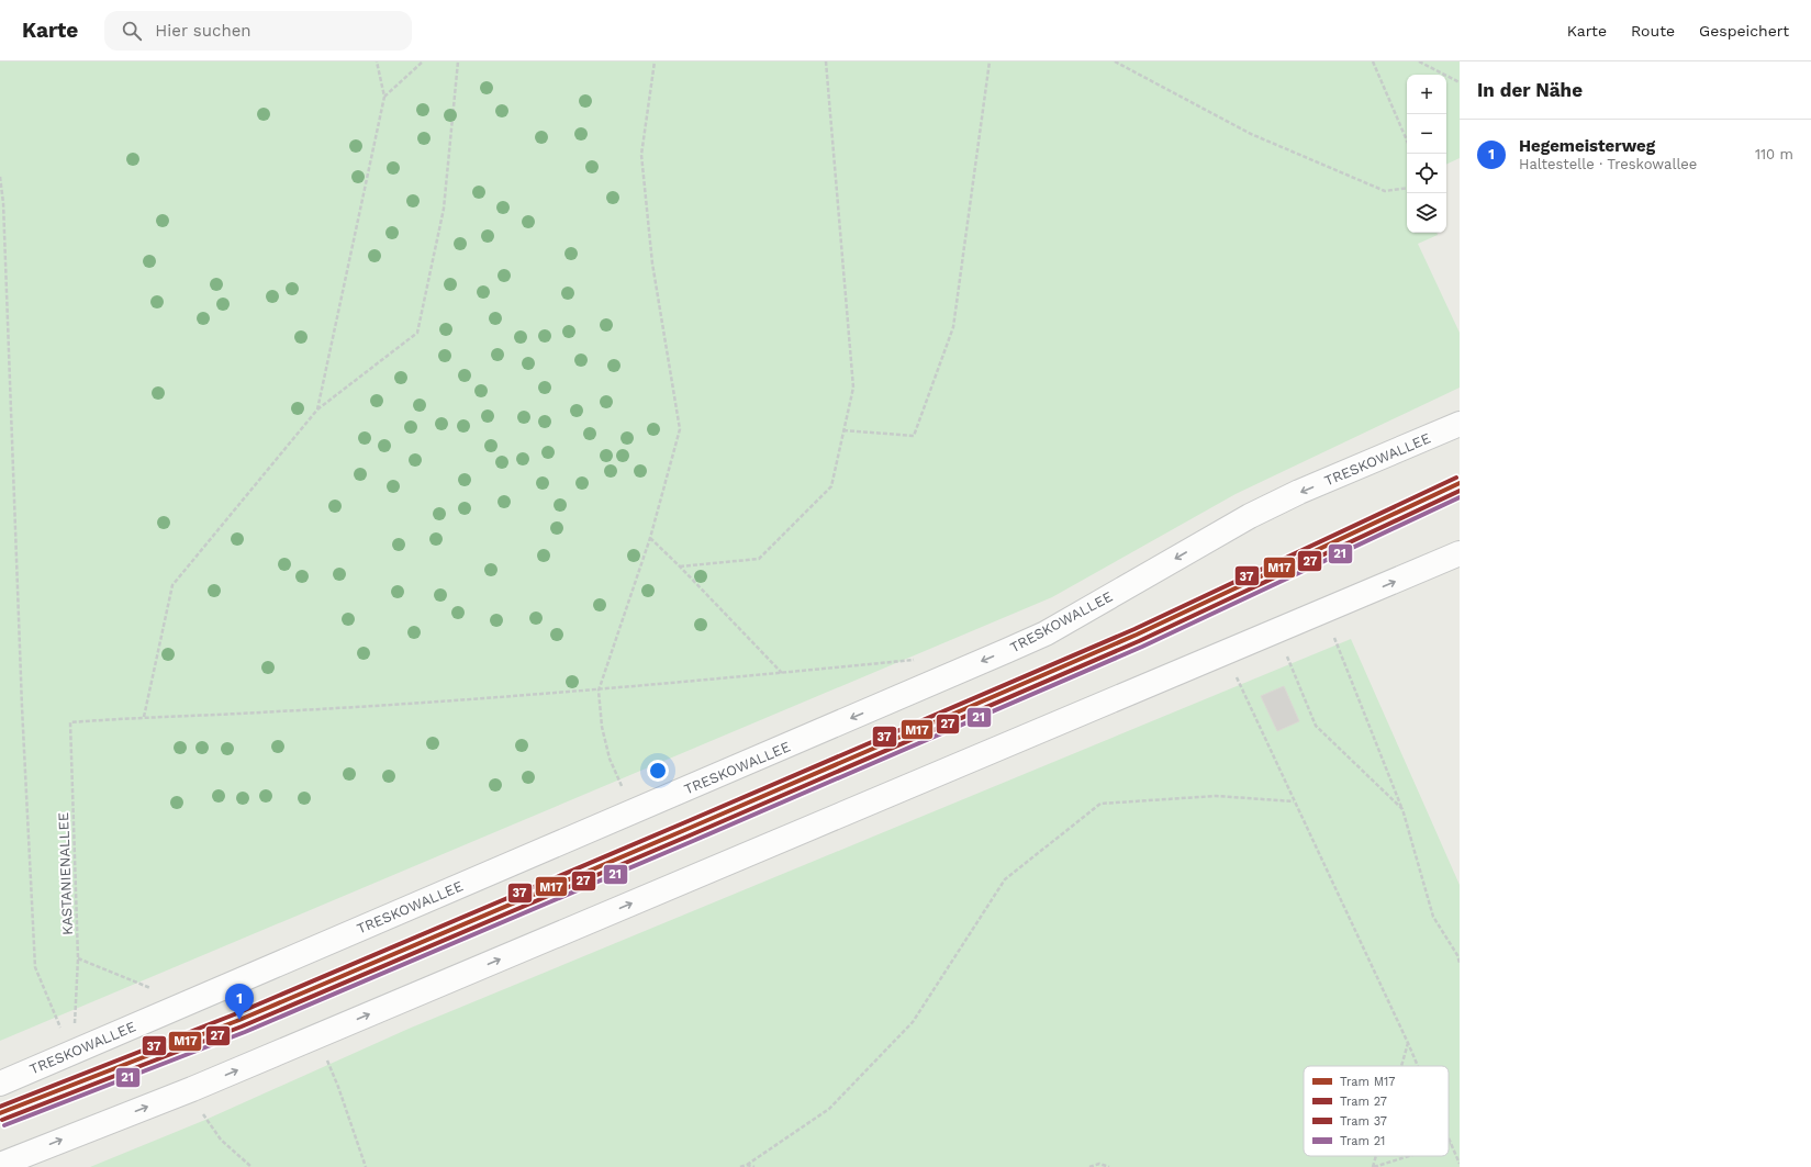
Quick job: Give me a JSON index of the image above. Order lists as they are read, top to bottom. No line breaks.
{"streets":{"main road":["TRESKOWALLEE"],"path":["KASTANIENALLEE"]},"lines":["tram line 37","tram line M17","tram line 27","tram line 21"],"legend":["Tram M17","Tram 27","Tram 37","Tram 21"],"page":{"header":"Karte","search":"Hier suchen","nav":["Karte","Route","Gespeichert"],"heading":"In der Nähe","map_buttons":["+","−"],"list":[{"mark":"1","name":"Hegemeisterweg","note":"Haltestelle · Treskowallee","value":"110 m"}],"pins":"1"}}
